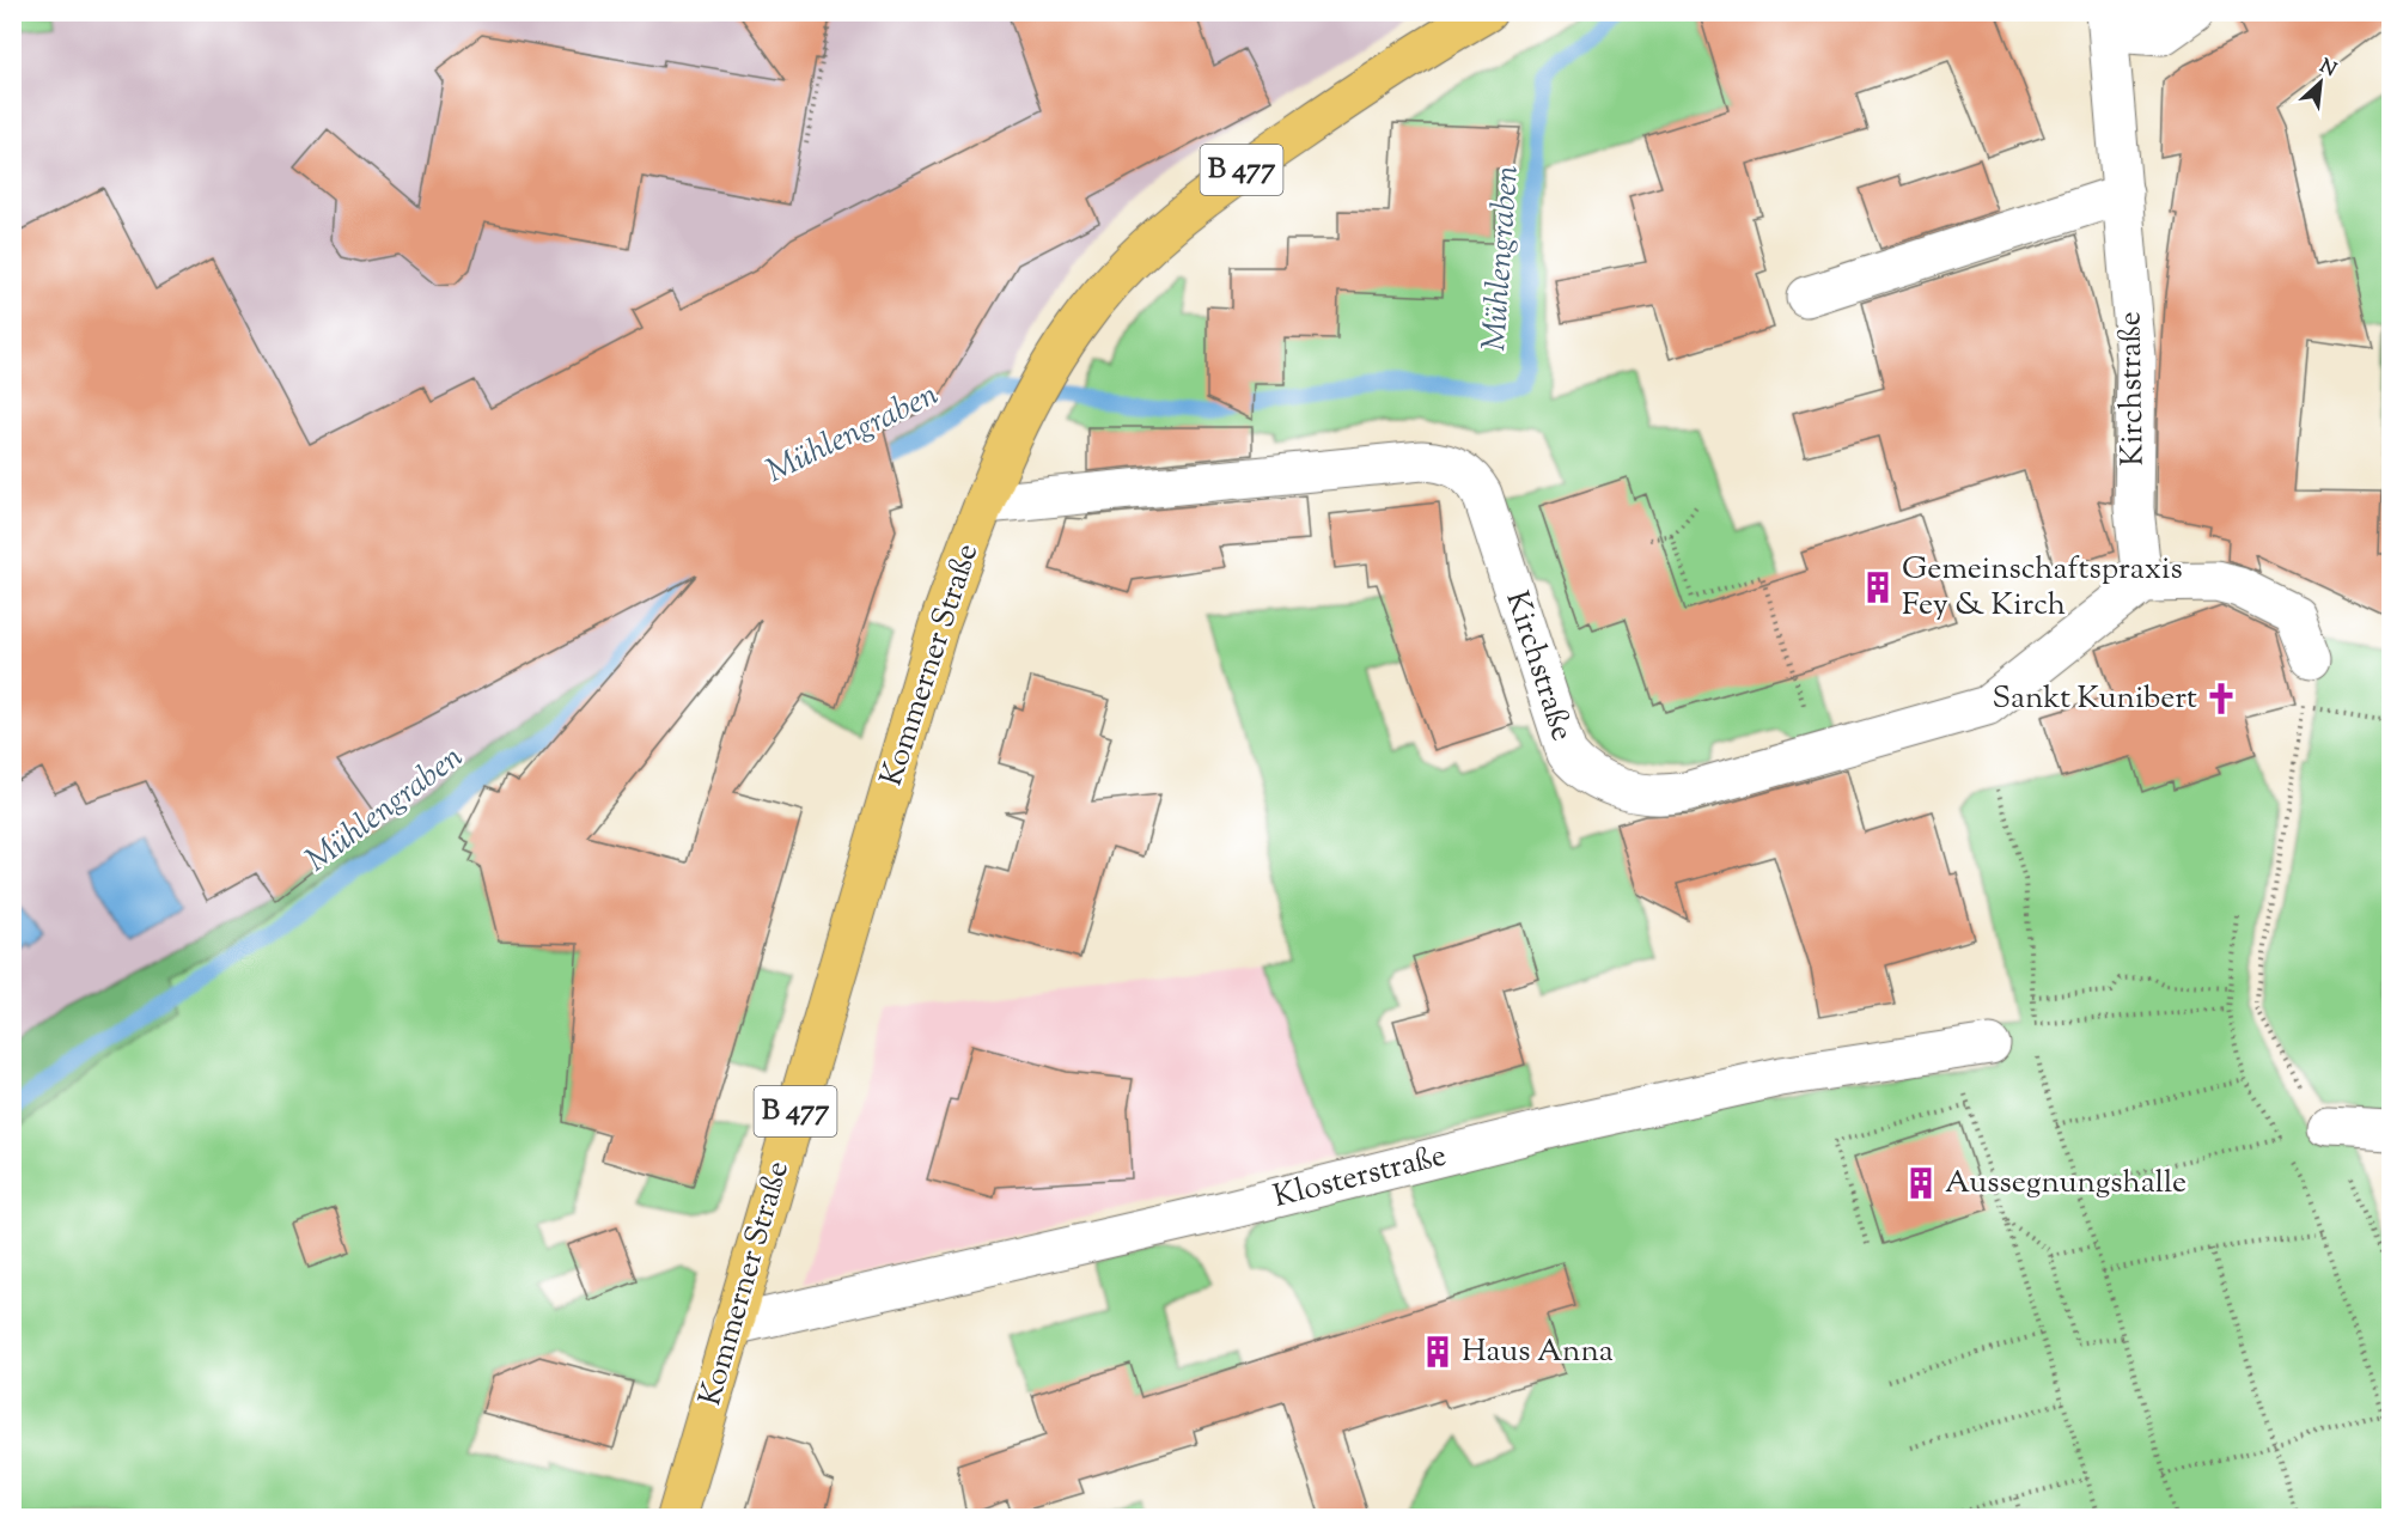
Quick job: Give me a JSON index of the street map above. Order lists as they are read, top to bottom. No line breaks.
{"streets":{"main road":["B 477","Kommerner Straße"],"street":["Kirchstraße","Klosterstraße"]},"crossings":[["Kirchstraße","Kommerner Straße"],["Kommerner Straße","Klosterstraße"]],"water":["Mühlengraben"],"places":{"building":["Gemeinschaftspraxis Fey & Kirch","Aussegnungshalle","Haus Anna"],"church":["Sankt Kunibert"]},"north":"top right"}
